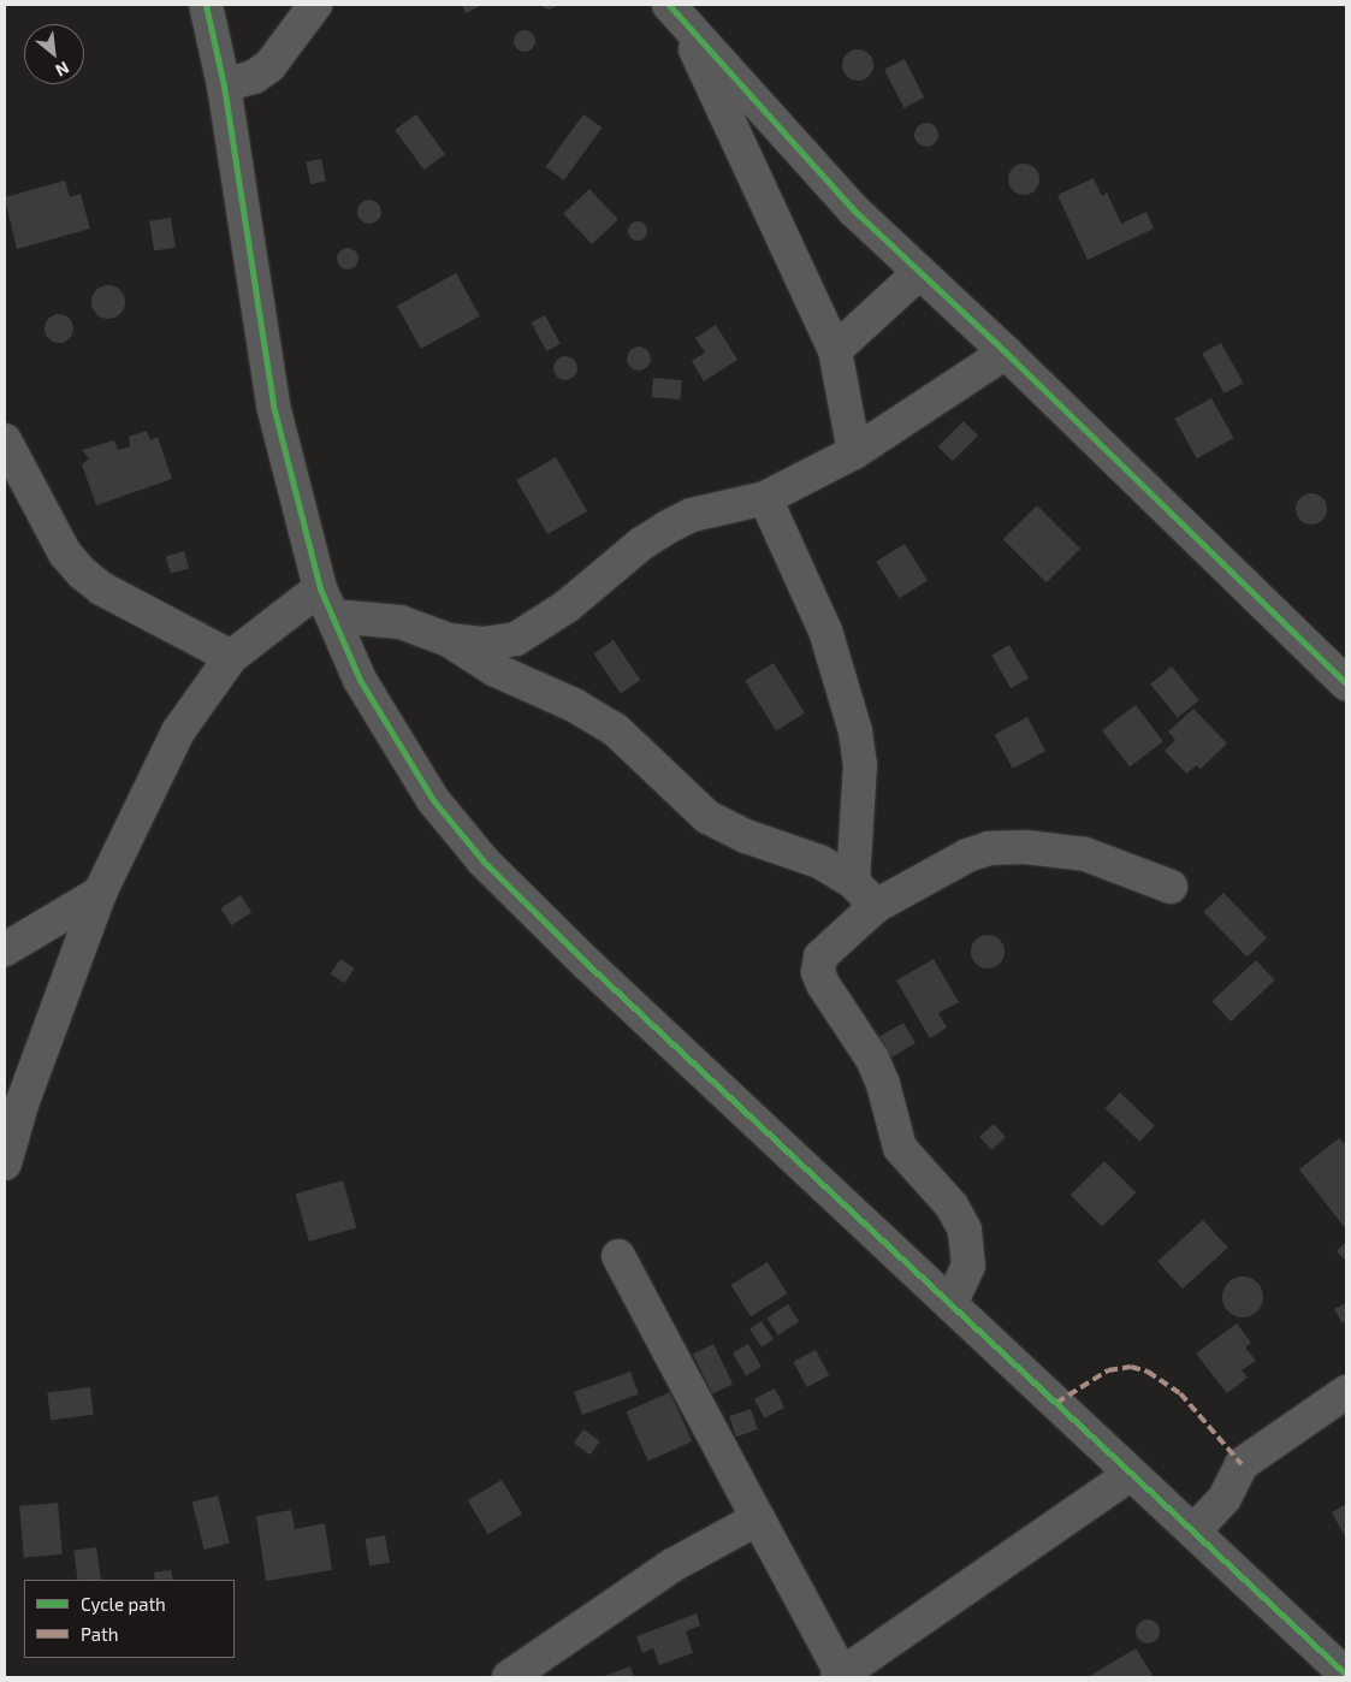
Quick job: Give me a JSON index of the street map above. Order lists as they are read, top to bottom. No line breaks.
{"legend":["Cycle path","Path"],"north":"bottom right"}
